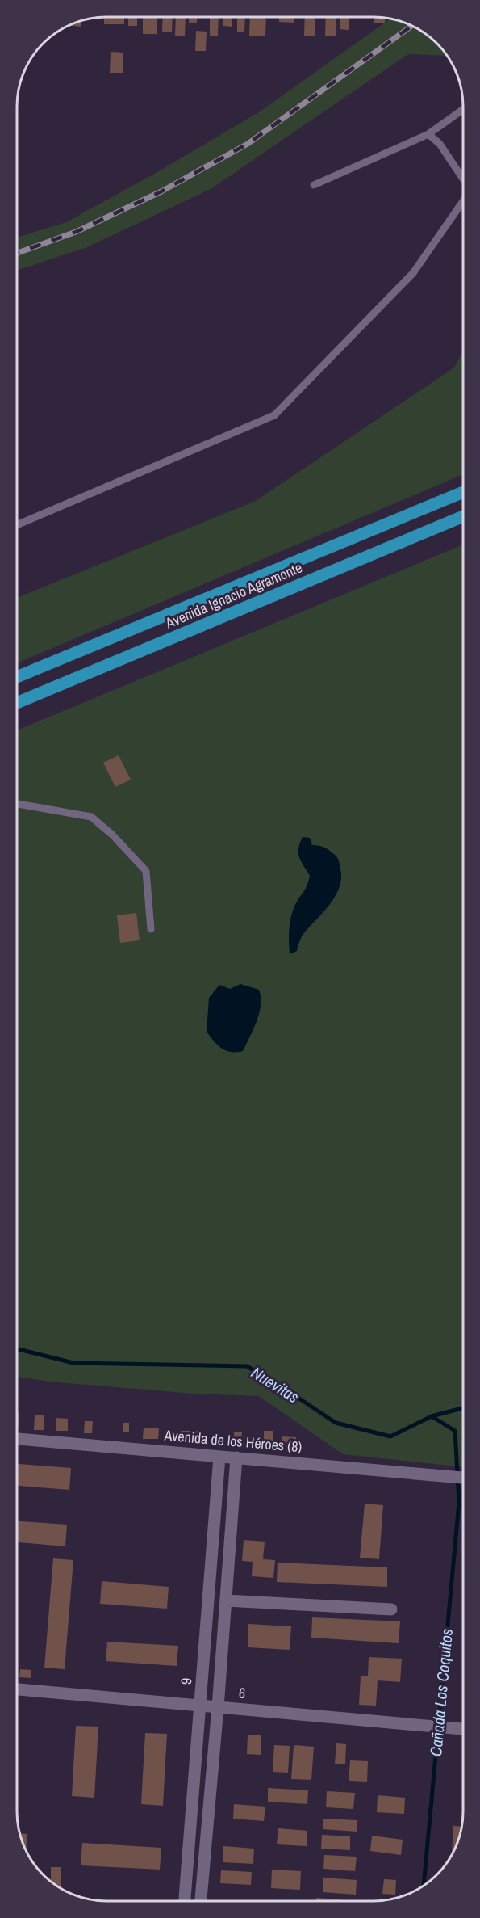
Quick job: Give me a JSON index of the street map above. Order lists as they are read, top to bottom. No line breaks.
{"streets":{"main road":["Avenida Ignacio Agramonte"],"street":["Avenida de los Héroes (8)","9","6"]},"crossings":[["Avenida de los Héroes (8)","9"],["9","6"]],"water":["Nuevitas","Cañada Los Coquitos"]}
